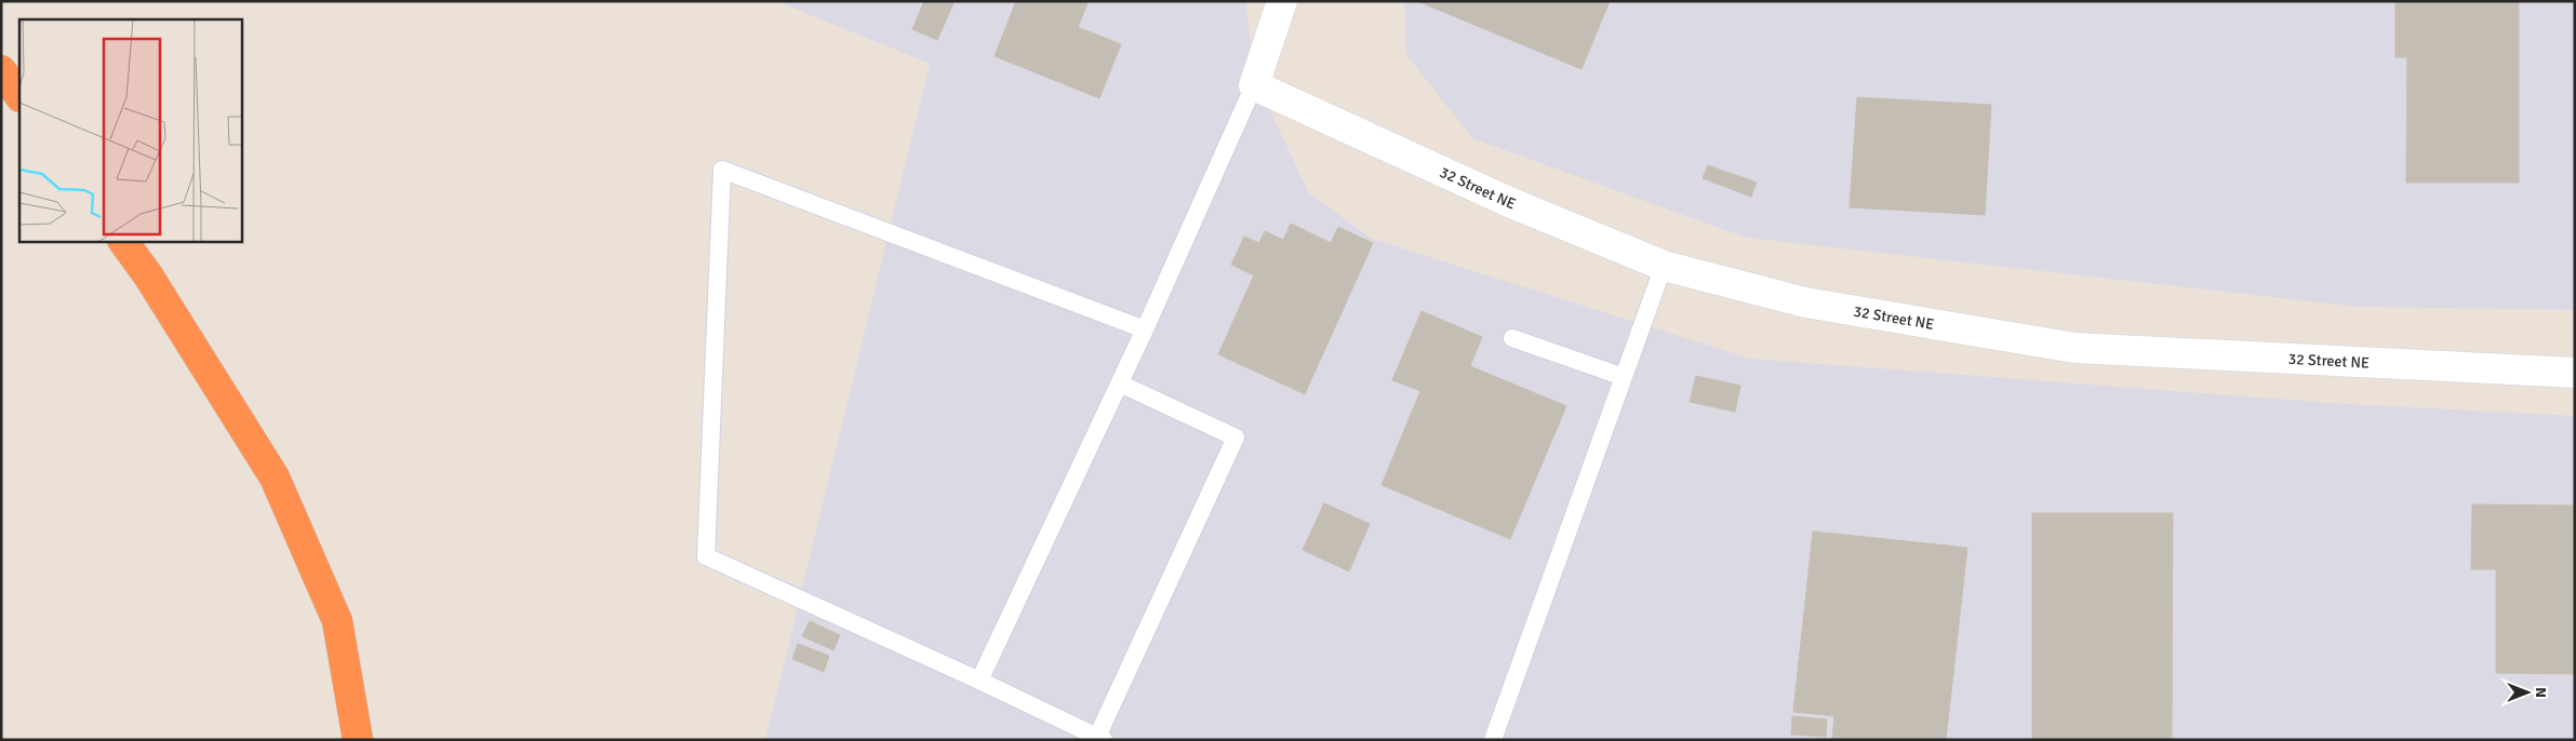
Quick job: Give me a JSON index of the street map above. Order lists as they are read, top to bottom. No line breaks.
{"streets":{"street":["32 Street NE"]},"north":"right"}
